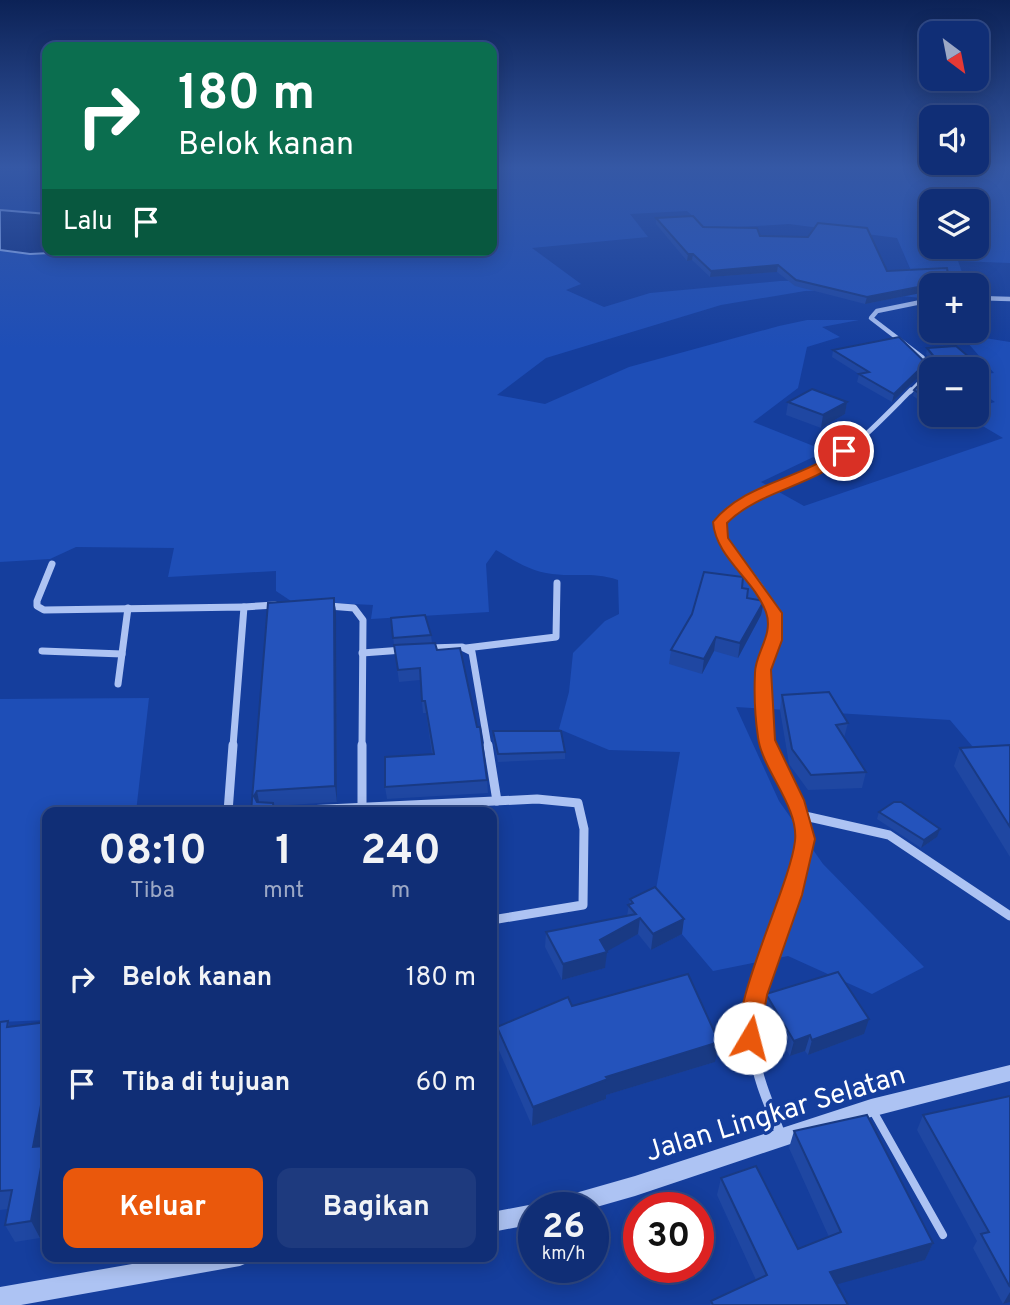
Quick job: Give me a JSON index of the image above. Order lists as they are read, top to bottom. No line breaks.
{"streets":{"street":["Jalan Lingkar Selatan"]},"north":"bottom right","page":{"map_buttons":["+","−"],"turn":["180 m","Belok kanan"],"then":"Lalu","eta":["08:10","Tiba","1","mnt","240","m"],"list":[{"name":"Belok kanan","value":"180 m"},{"name":"Tiba di tujuan","value":"60 m"}],"buttons":["Keluar","Bagikan"],"speed":"26 km/h","limit":"30"}}
